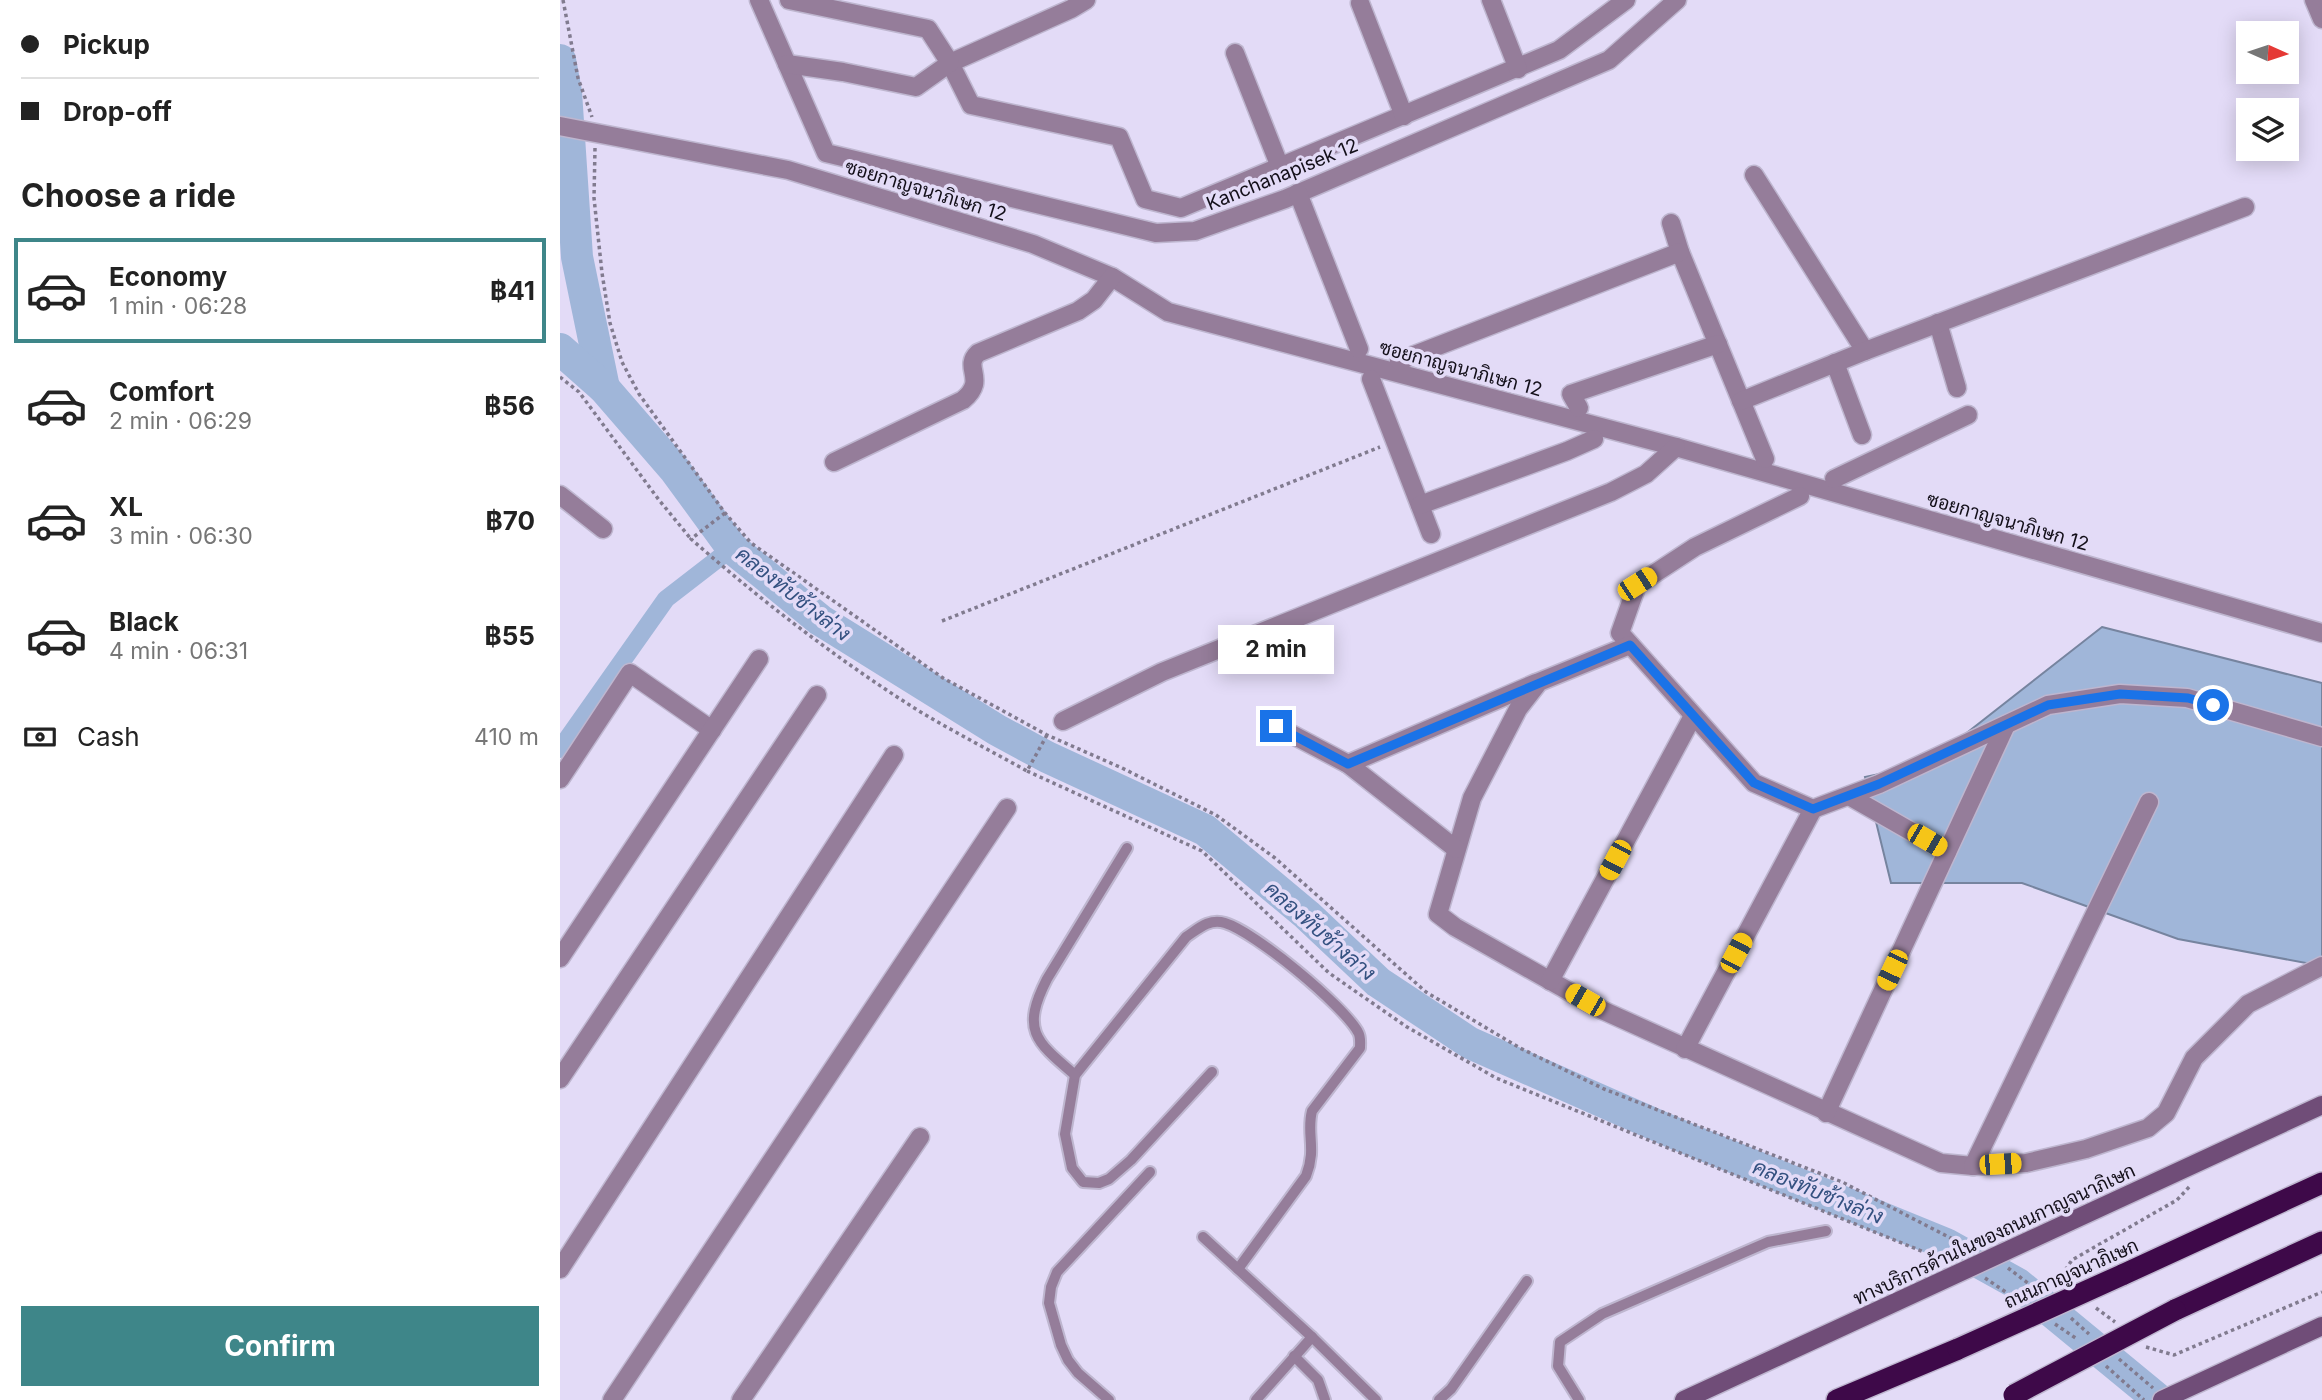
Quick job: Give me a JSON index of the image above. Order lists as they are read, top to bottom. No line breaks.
{"streets":{"highway":["ถนนกาญจนาภิเษก"],"main road":["ทางบริการด้านในของถนนกาญจนาภิเษก"],"street":["Kanchanapisek 12","ซอยกาญจนาภิเษก 12"]},"water":["คลองทับช้างล่าง"],"north":"right","page":{"banner":["Pickup","Drop-off"],"heading":"Choose a ride","list":[{"name":"Economy","note":"1 min · 06:28","value":"฿41"},{"name":"Comfort","note":"2 min · 06:29","value":"฿56"},{"name":"XL","note":"3 min · 06:30","value":"฿70"},{"name":"Black","note":"4 min · 06:31","value":"฿55"}],"bubble":"2 min","pay":["Cash","410 m"],"buttons":"Confirm"}}
